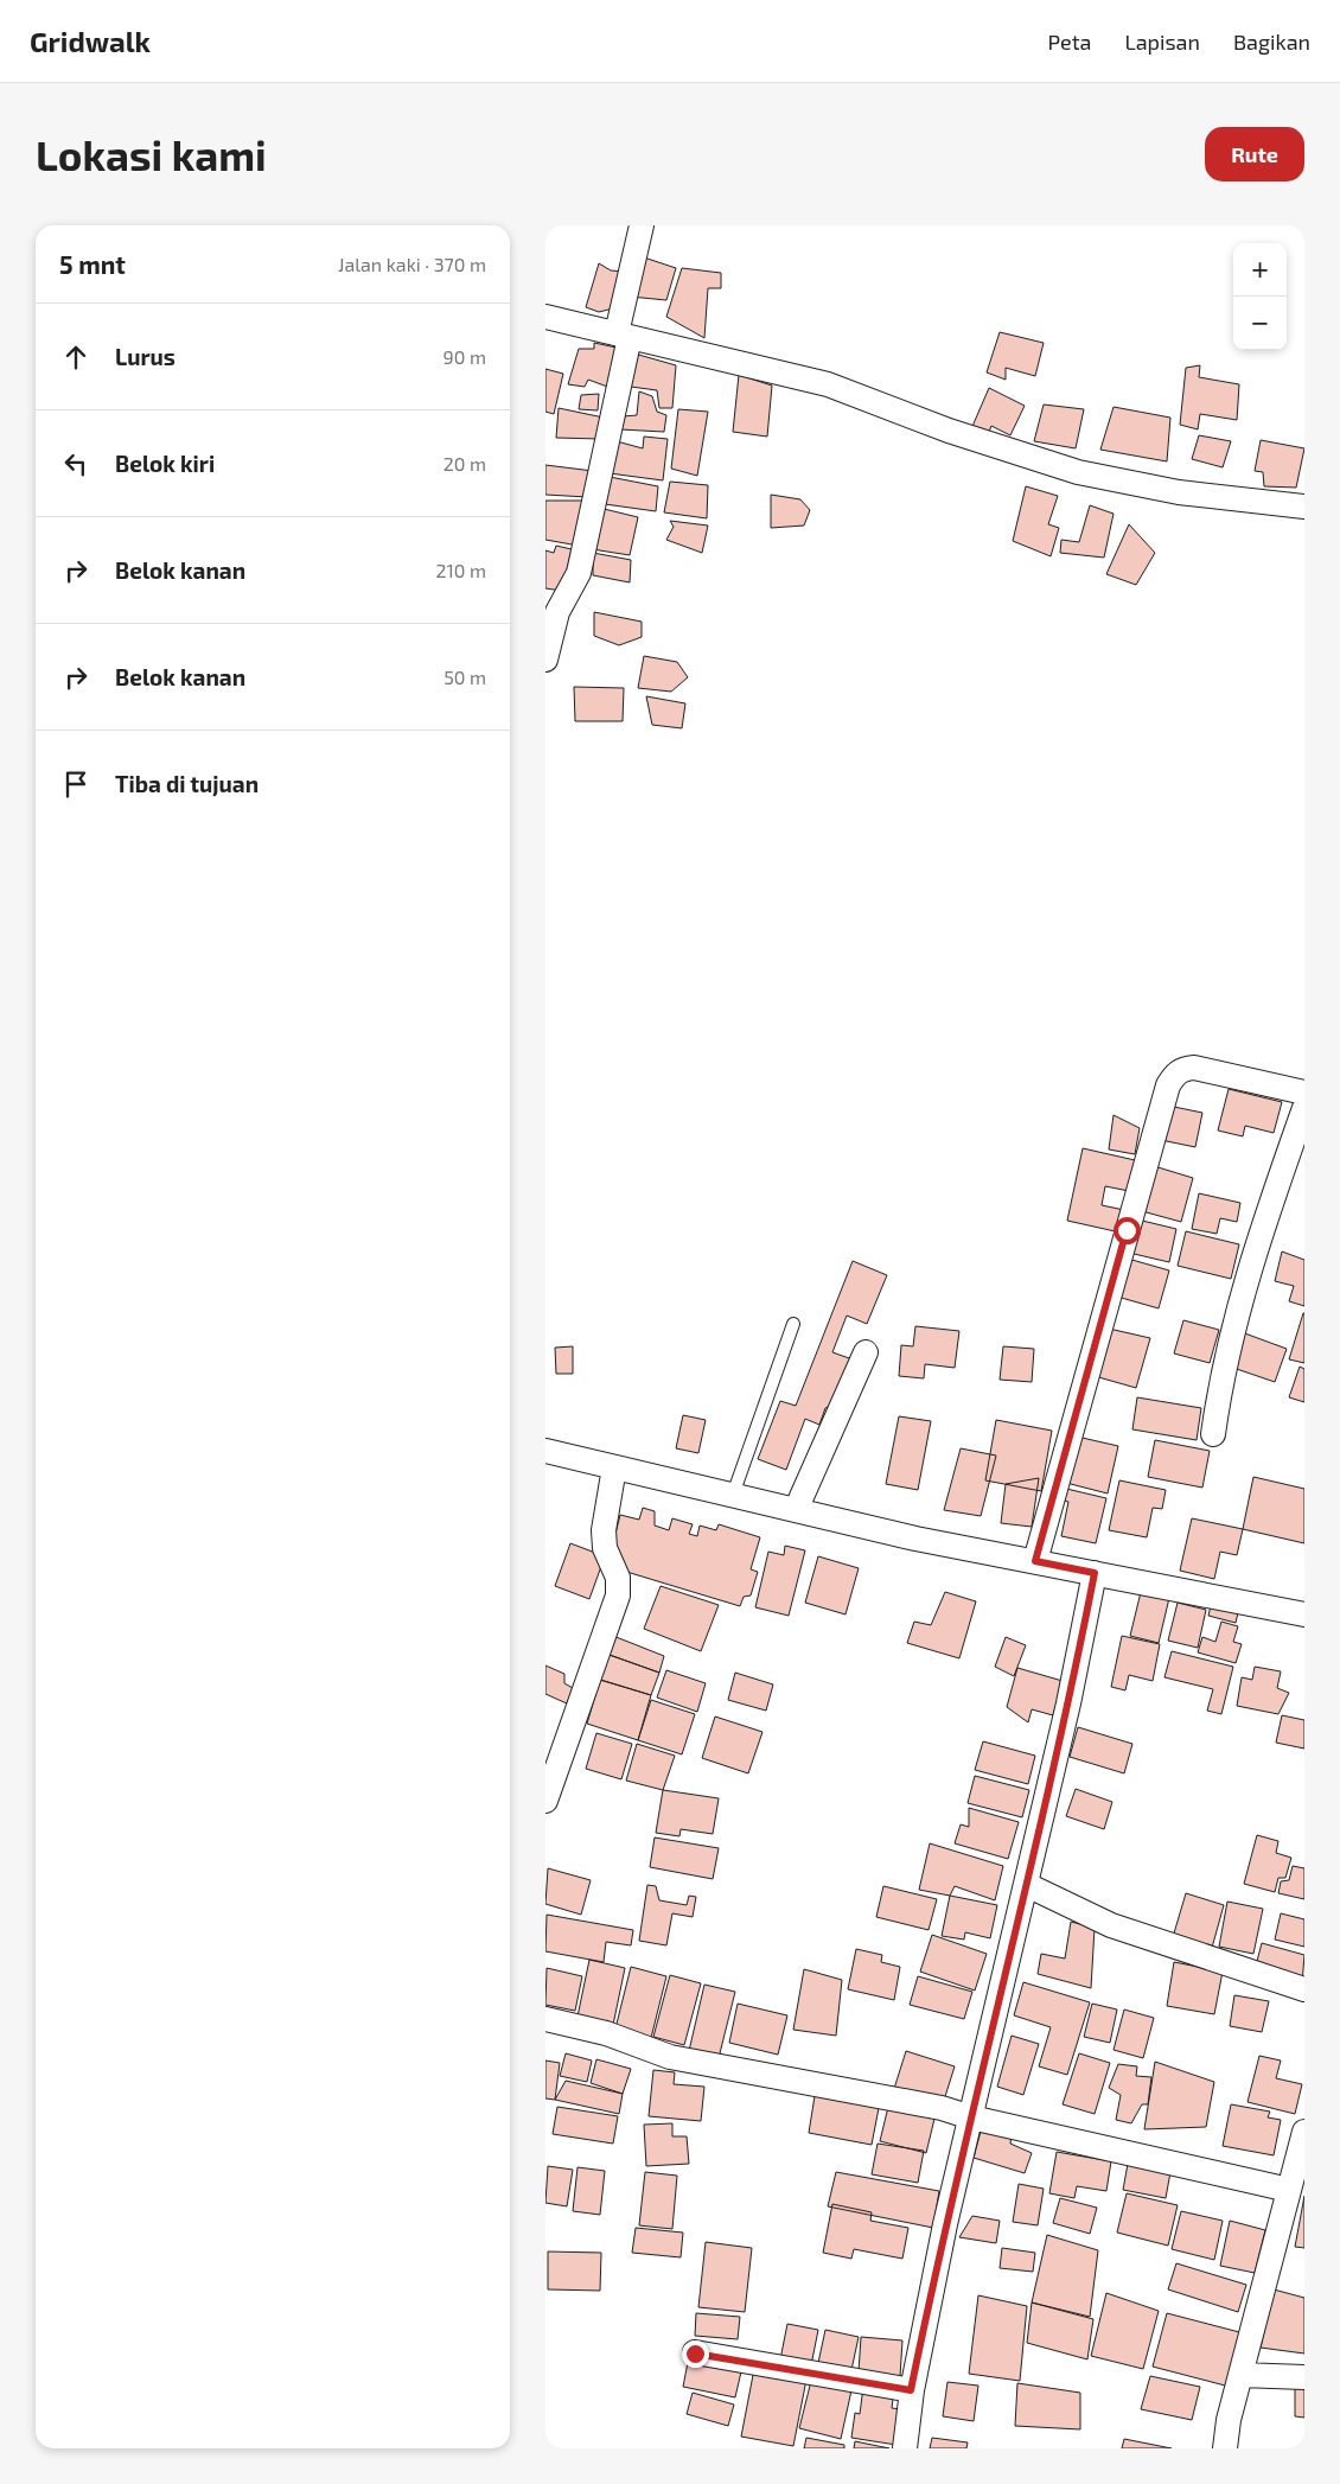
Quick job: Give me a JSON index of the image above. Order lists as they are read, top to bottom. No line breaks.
{"page":{"header":"Gridwalk","nav":["Peta","Lapisan","Bagikan"],"buttons":"Rute","title":"Lokasi kami","heading":["5 mnt","Jalan kaki · 370 m"],"map_buttons":["+","−"],"list":[["Lurus","90 m"],["Belok kiri","20 m"],["Belok kanan","210 m"],["Belok kanan","50 m"],"Tiba di tujuan"]}}
